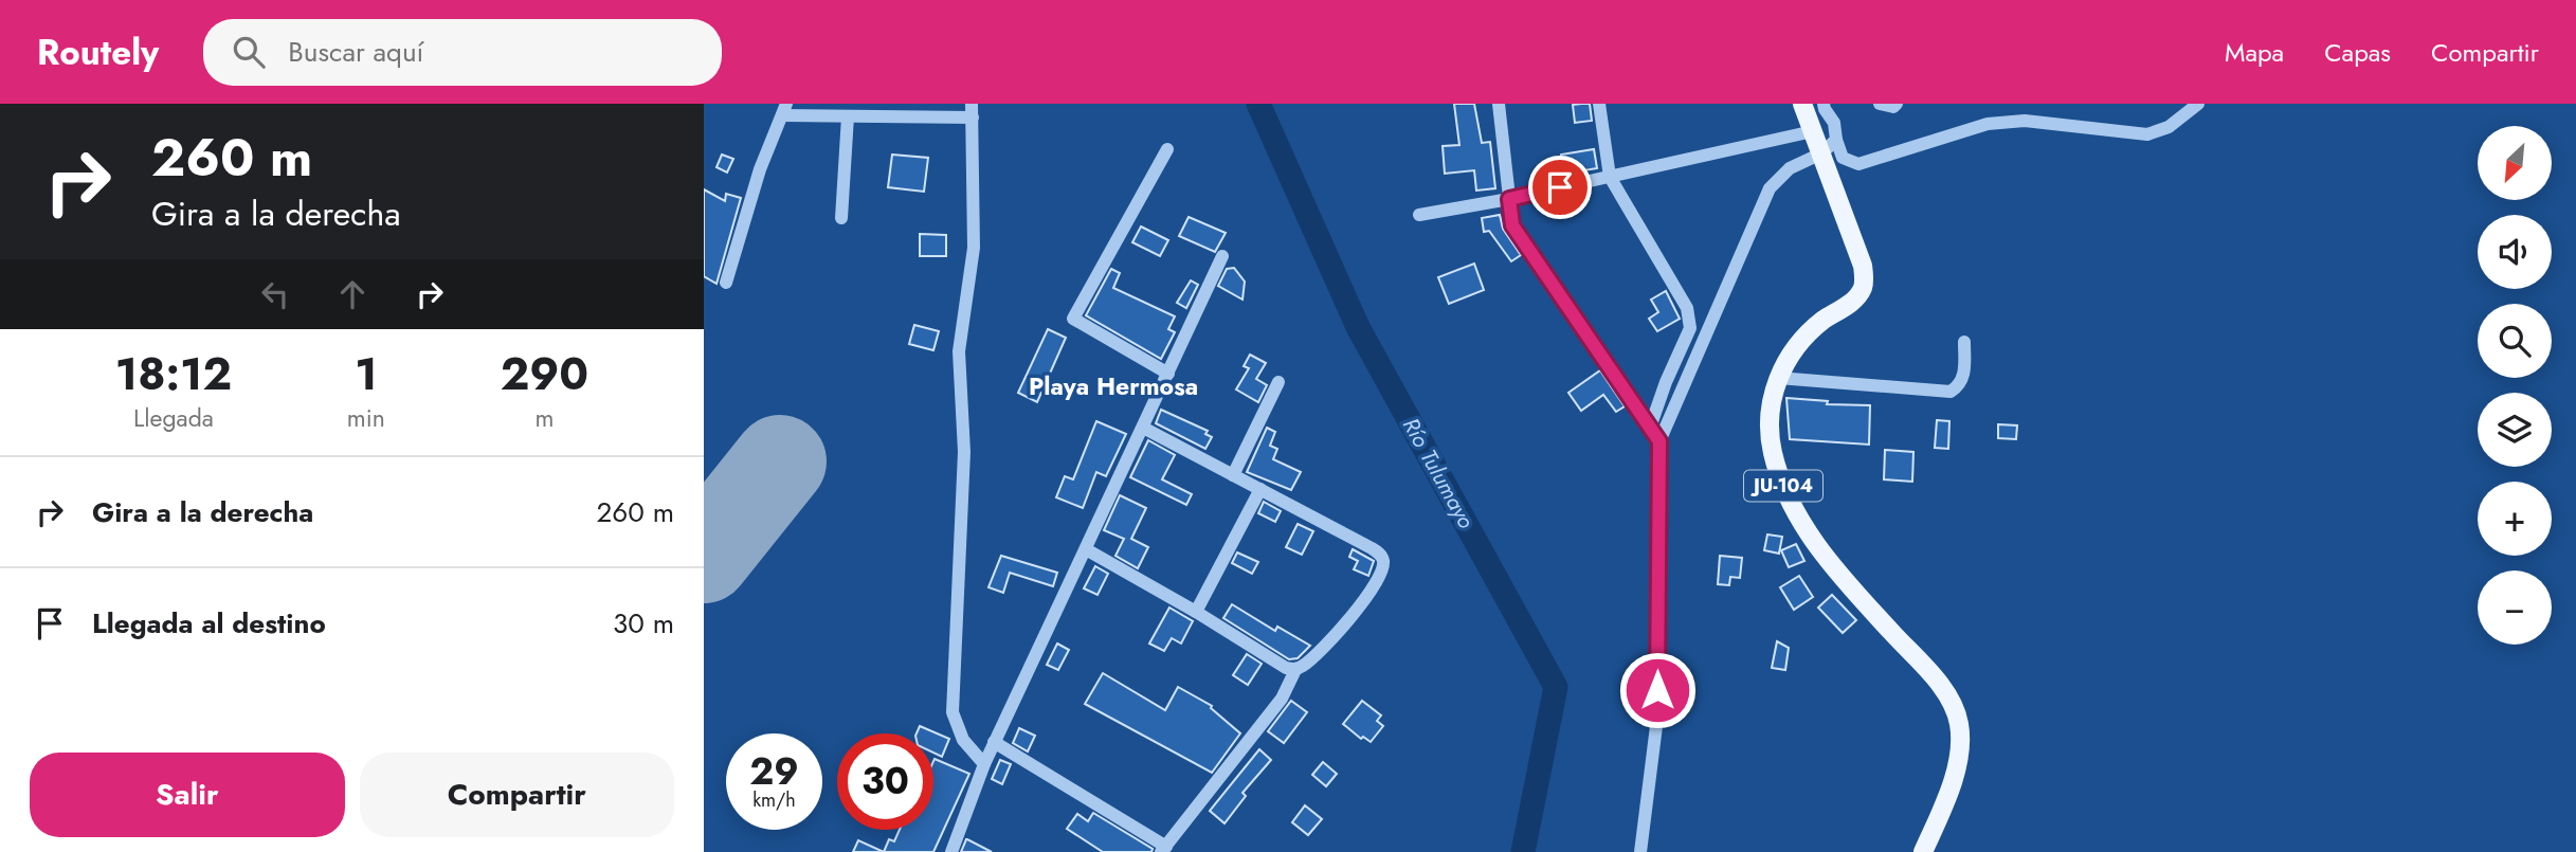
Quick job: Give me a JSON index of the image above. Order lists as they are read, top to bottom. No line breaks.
{"streets":{"main road":["JU-104"]},"districts":["Playa Hermosa"],"water":["Río Tulumayo"],"north":"bottom left","page":{"header":"Routely","search":"Buscar aquí","nav":["Mapa","Capas","Compartir"],"turn":["260 m","Gira a la derecha"],"map_buttons":["+","−"],"eta":["18:12","Llegada","1","min","290","m"],"list":[{"name":"Gira a la derecha","value":"260 m"},{"name":"Llegada al destino","value":"30 m"}],"speed":"29 km/h","limit":"30","buttons":["Salir","Compartir"]}}
